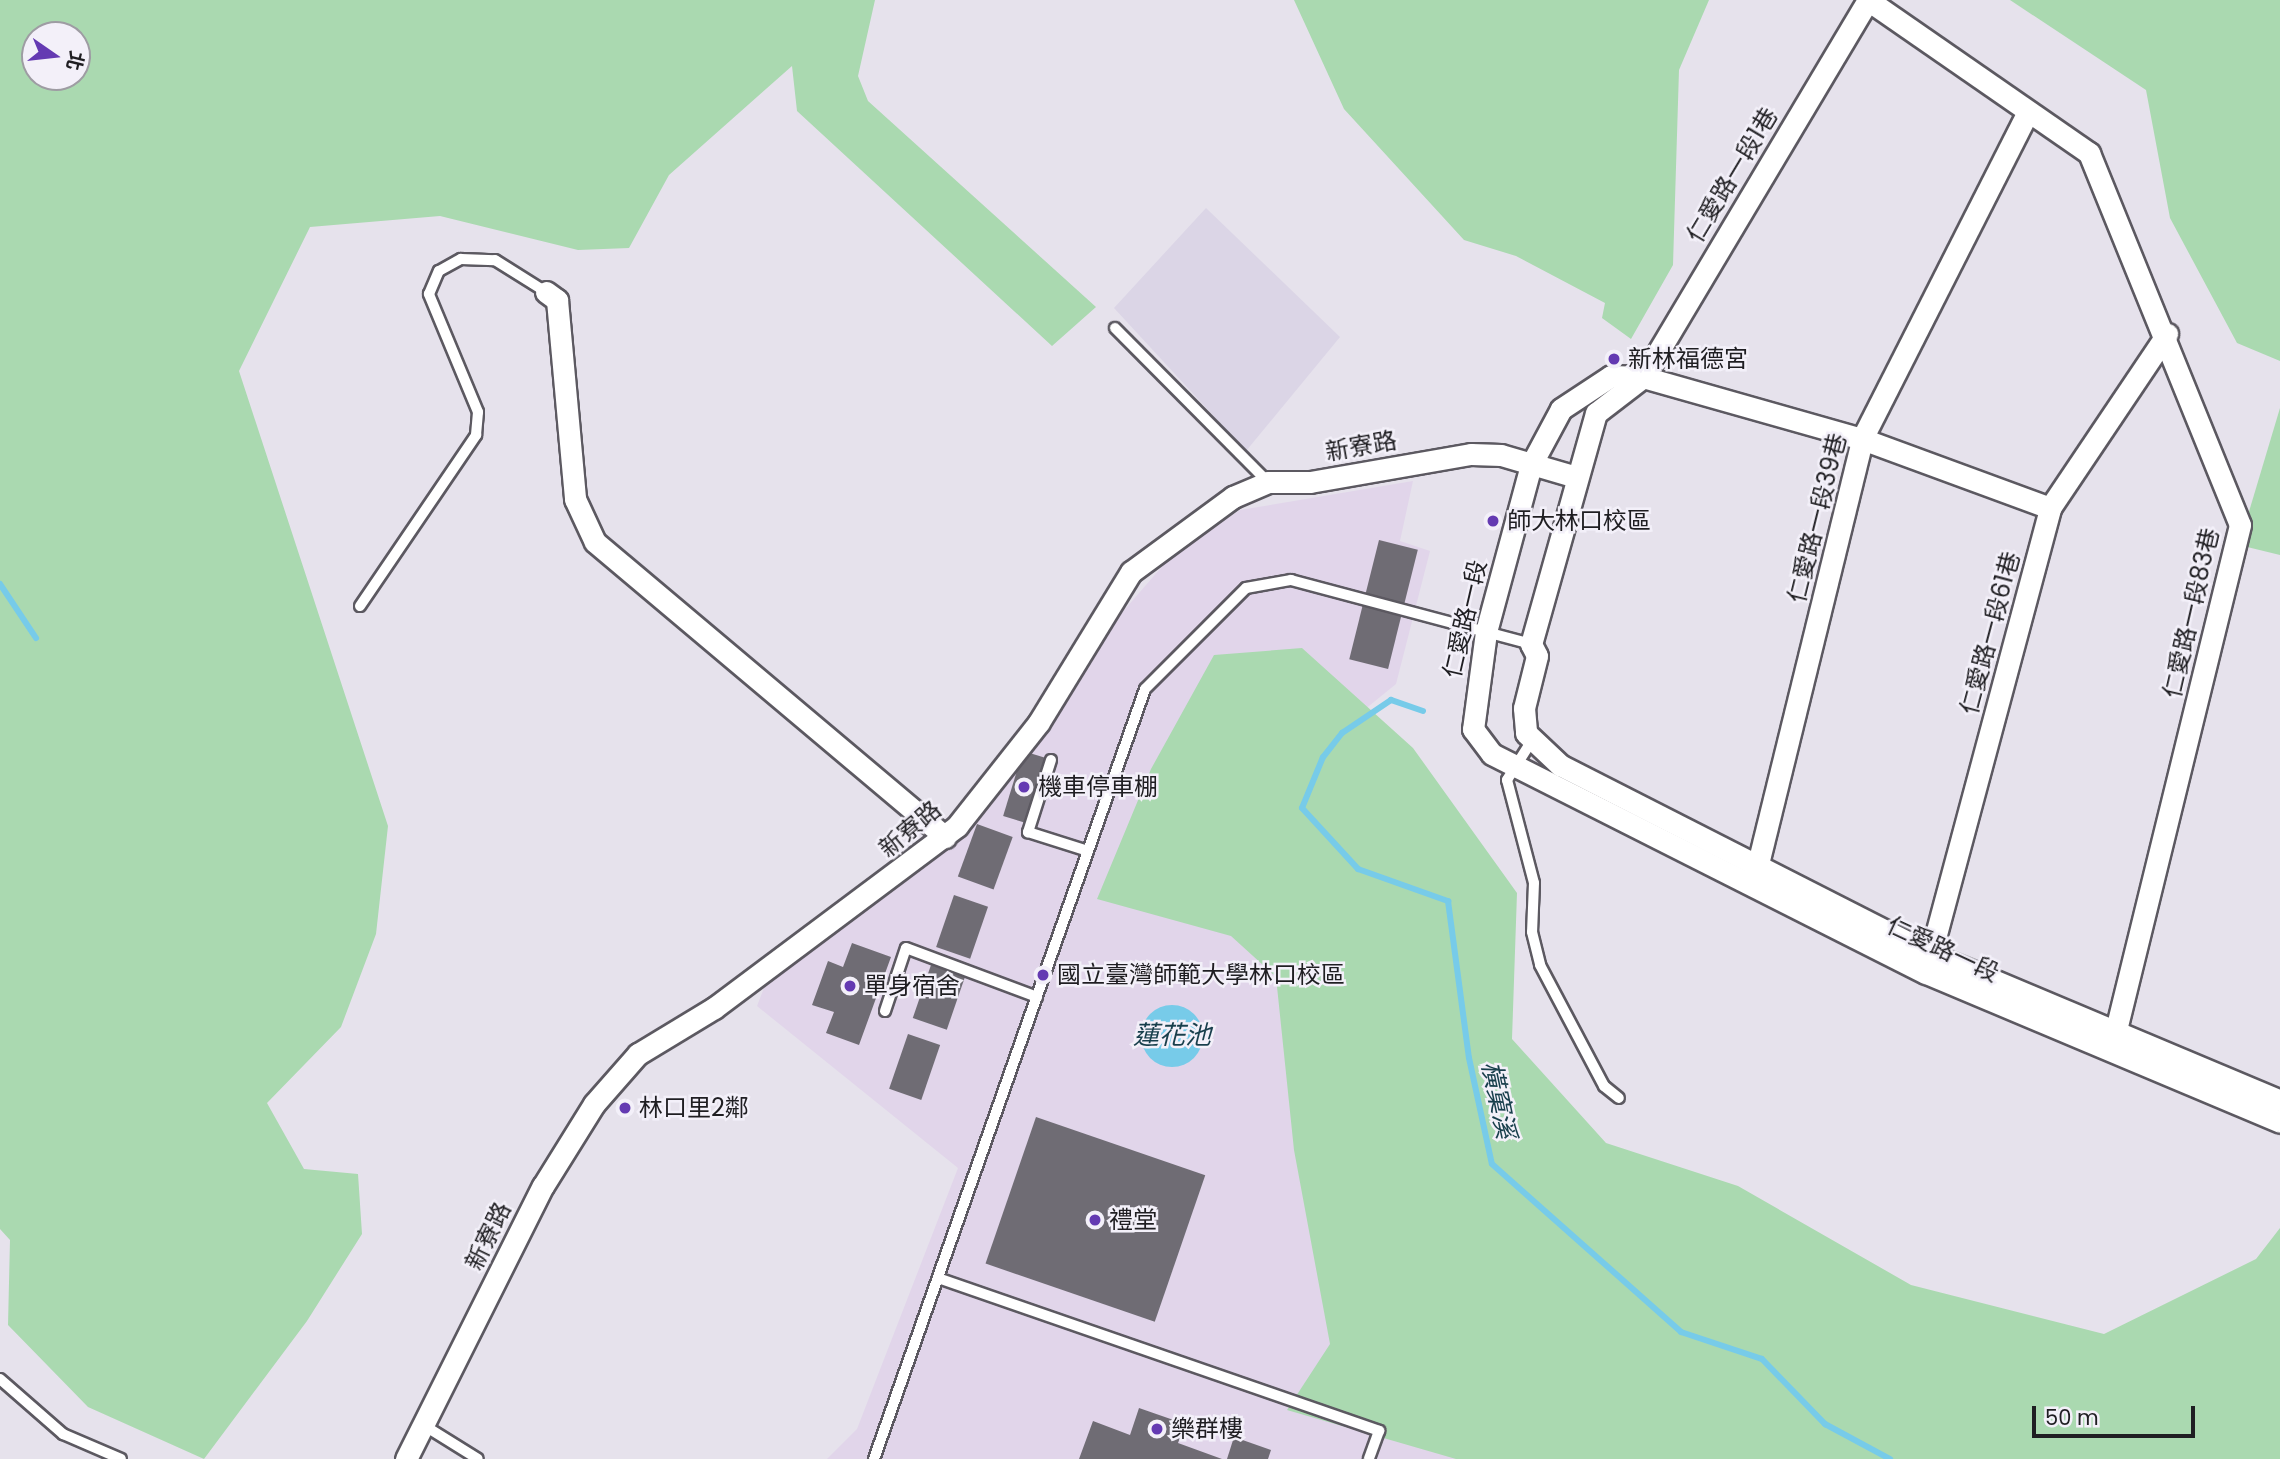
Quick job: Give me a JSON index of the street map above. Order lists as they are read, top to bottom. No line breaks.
{"streets":{"street":["仁愛路一段1巷","新寮路","仁愛路一段39巷","仁愛路一段83巷","仁愛路一段","仁愛路一段61巷"]},"crossings":[["仁愛路一段1巷","仁愛路一段39巷"],["仁愛路一段1巷","仁愛路一段83巷"],["仁愛路一段1巷","仁愛路一段"],["新寮路","仁愛路一段"],["仁愛路一段39巷","仁愛路一段83巷"],["仁愛路一段39巷","仁愛路一段"],["仁愛路一段83巷","仁愛路一段"],["仁愛路一段83巷","仁愛路一段61巷"],["仁愛路一段","仁愛路一段61巷"]],"water":["蓮花池","橫窠溪"],"places":["新林福德宮","師大林口校區","機車停車棚","國立臺灣師範大學林口校區","單身宿舍","林口里2鄰","禮堂","樂群樓"],"scale_bar":"50 m","north":"right"}
